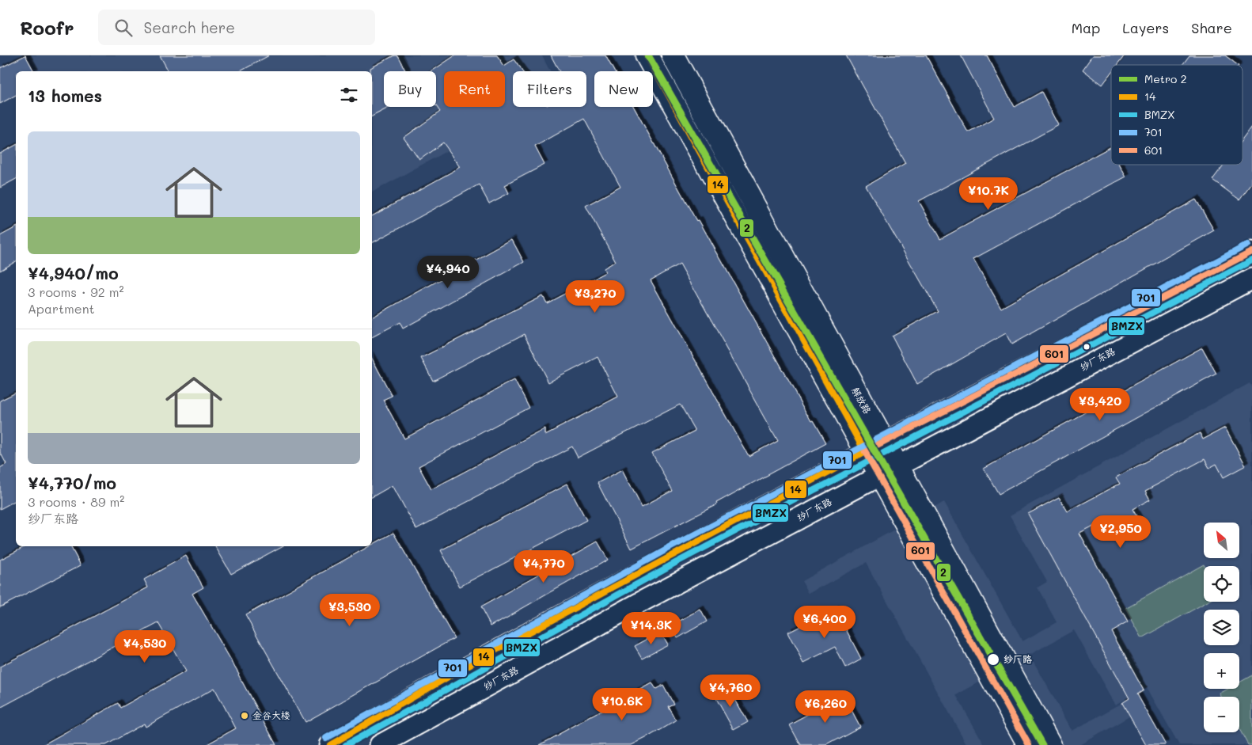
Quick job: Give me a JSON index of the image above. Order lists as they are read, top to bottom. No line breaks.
{"streets":{"main road":["纱厂东路","解放路"]},"crossings":[["纱厂东路","解放路"]],"places":["纱厂路","金谷大楼"],"lines":["metro line 2","transit line 14","transit line 701","transit line 601","transit line BMZX"],"legend":["Metro 2","14","BMZX","701","601"],"north":"top left","page":{"header":"Roofr","search":"Search here","nav":["Map","Layers","Share"],"chip":["Buy","Rent","Filters","New"],"heading":"13 homes","list":[{"name":"¥4,940/mo","note":"3 rooms · 92 m² · Apartment"},{"name":"¥4,770/mo","note":"3 rooms · 89 m² · 纱厂东路"}],"price":["¥10.7K","¥4,940","¥3,270","¥3,420","¥2,950","¥4,770","¥3,530","¥6,400","¥14.3K","¥4,530","¥4,760","¥10.6K","¥6,260"],"map_buttons":["+","−"]}}
